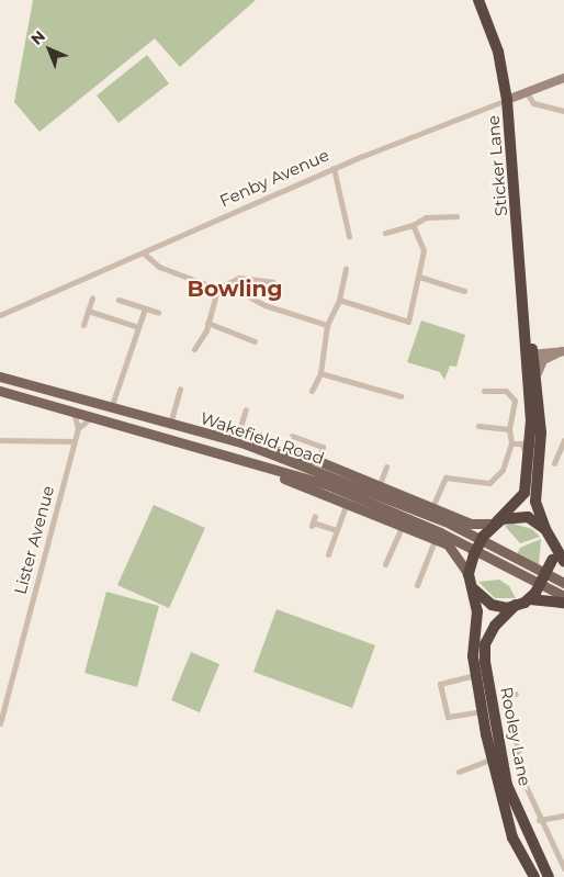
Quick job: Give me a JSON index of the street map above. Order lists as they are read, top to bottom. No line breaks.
{"streets":{"highway":["Sticker Lane","Rooley Lane"],"main road":["Wakefield Road"],"street":["Fenby Avenue","Lister Avenue"]},"crossings":[["Sticker Lane","Fenby Avenue"],["Sticker Lane","Rooley Lane"]],"districts":["Bowling"],"north":"top left"}
